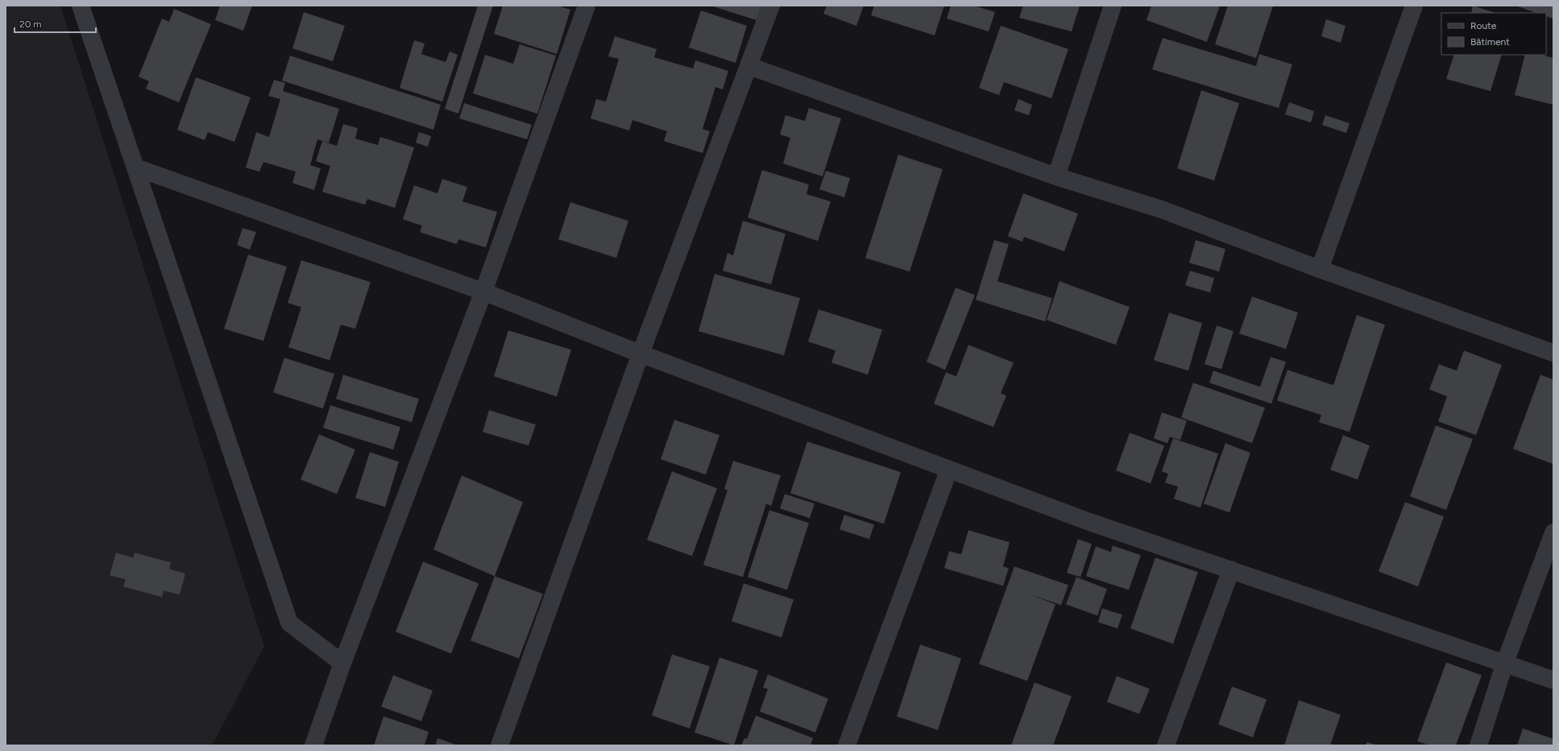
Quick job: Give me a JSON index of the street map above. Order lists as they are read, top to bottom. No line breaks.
{"legend":["Route","Bâtiment"],"scale_bar":"20 m"}
